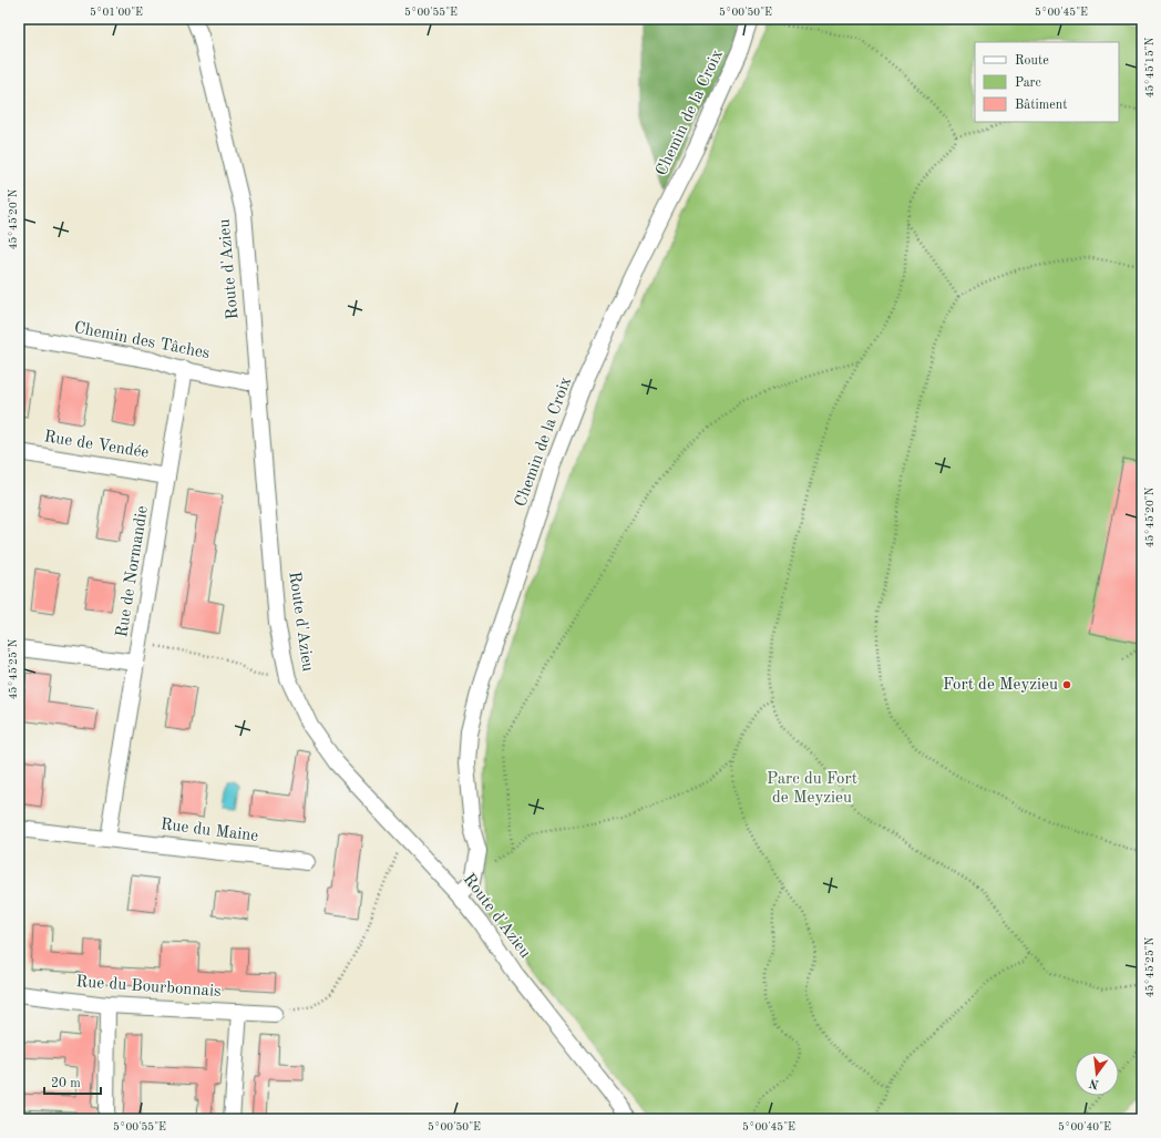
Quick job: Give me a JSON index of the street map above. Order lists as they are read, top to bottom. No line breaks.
{"streets":{"street":["Chemin de la Croix","Route d'Azieu","Chemin des Tâches","Rue de Vendée","Rue de Normandie","Rue du Maine","Rue du Bourbonnais"]},"crossings":[["Chemin de la Croix","Route d'Azieu"],["Route d'Azieu","Chemin des Tâches"],["Chemin des Tâches","Rue de Normandie"],["Rue de Vendée","Rue de Normandie"]],"parks":["Parc du Fort de Meyzieu"],"places":["Fort de Meyzieu"],"legend":["Route","Parc","Bâtiment"],"scale_bar":"20 m","north":"bottom","coordinates":["5°01'00\"E","5°00'55\"E","5°00'50\"E","5°00'45\"E","45°45'15\"N","45°45'20\"N","45°45'25\"N","5°00'40\"E"]}
